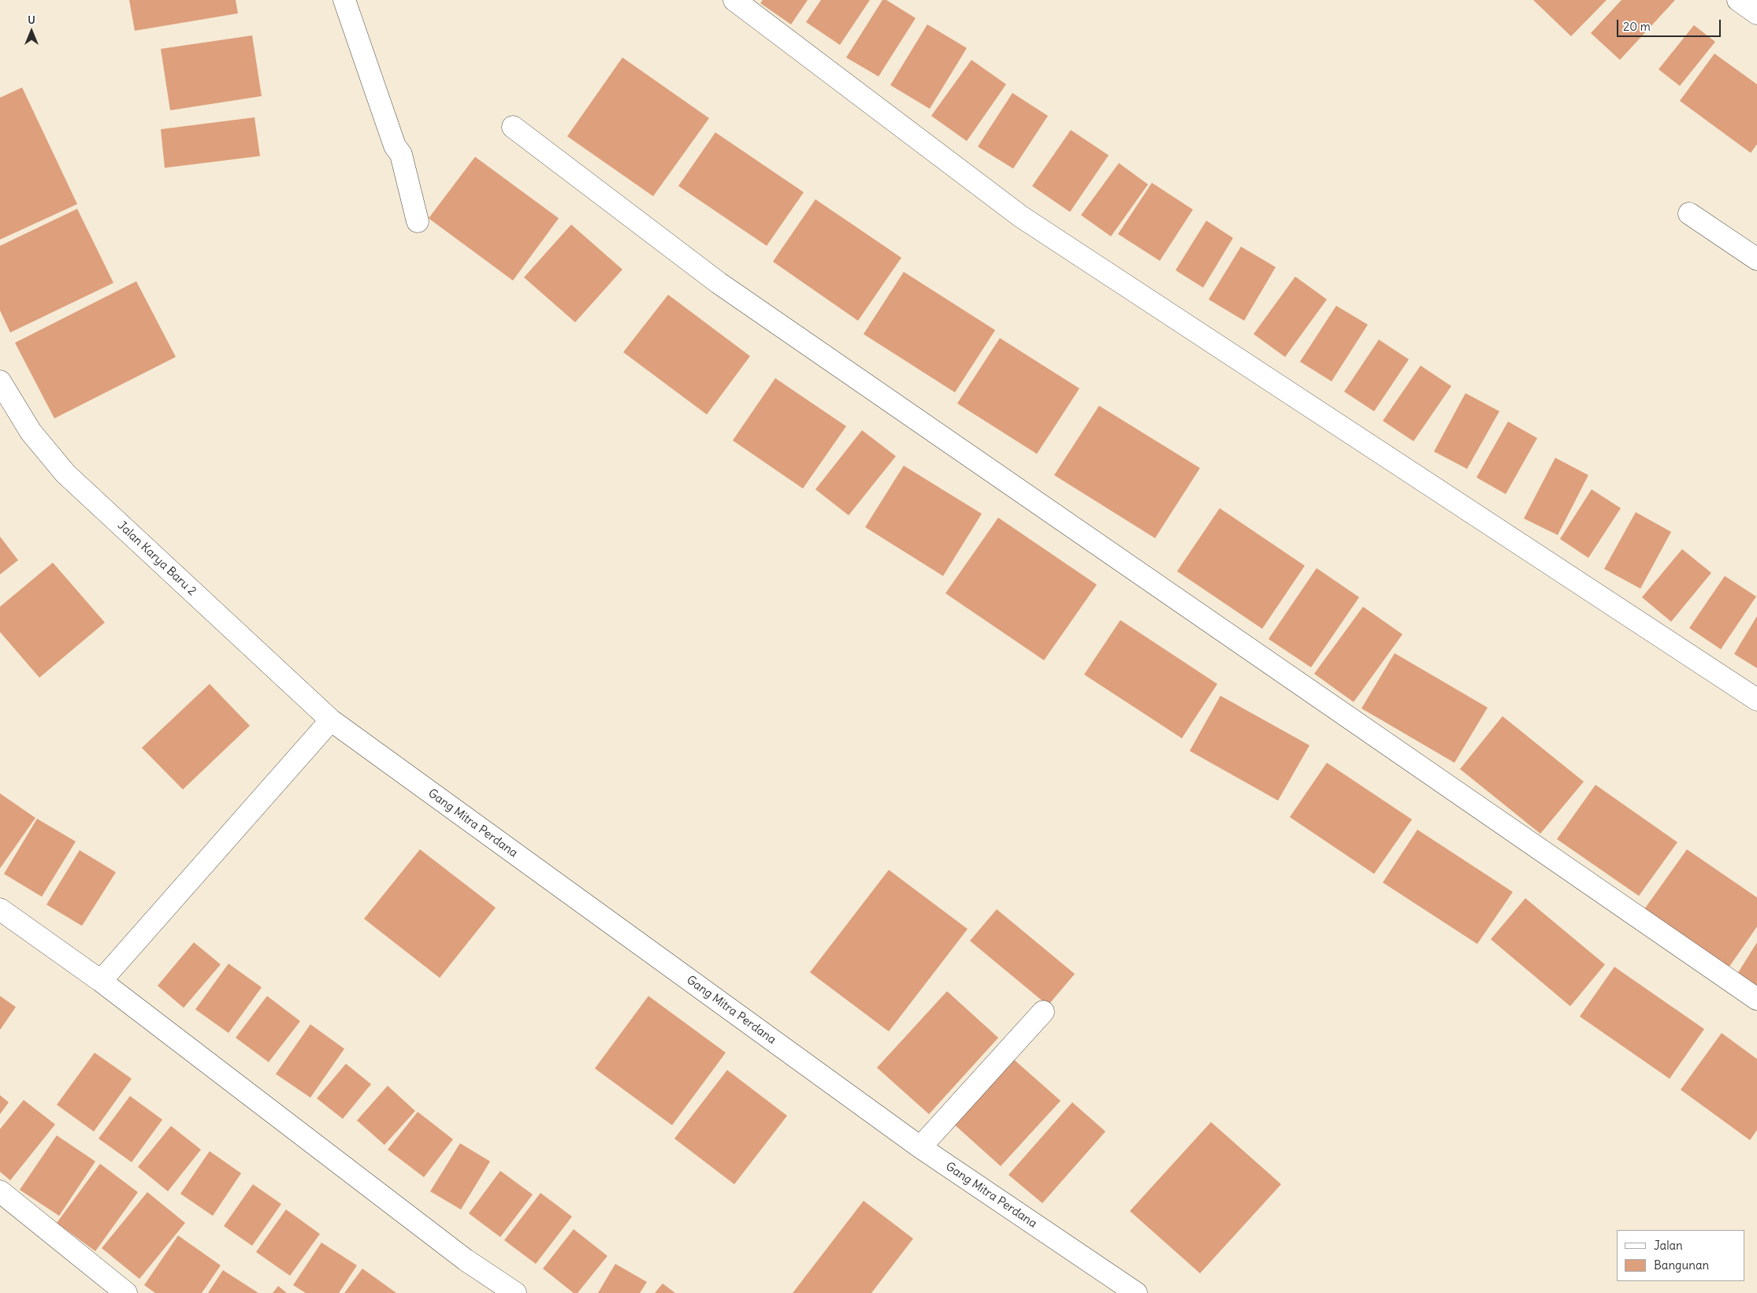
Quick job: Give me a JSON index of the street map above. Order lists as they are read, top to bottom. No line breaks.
{"streets":{"street":["Jalan Karya Baru 2","Gang Mitra Perdana"]},"crossings":[["Jalan Karya Baru 2","Gang Mitra Perdana"]],"legend":["Jalan","Bangunan"],"scale_bar":"20 m","north":"top"}
